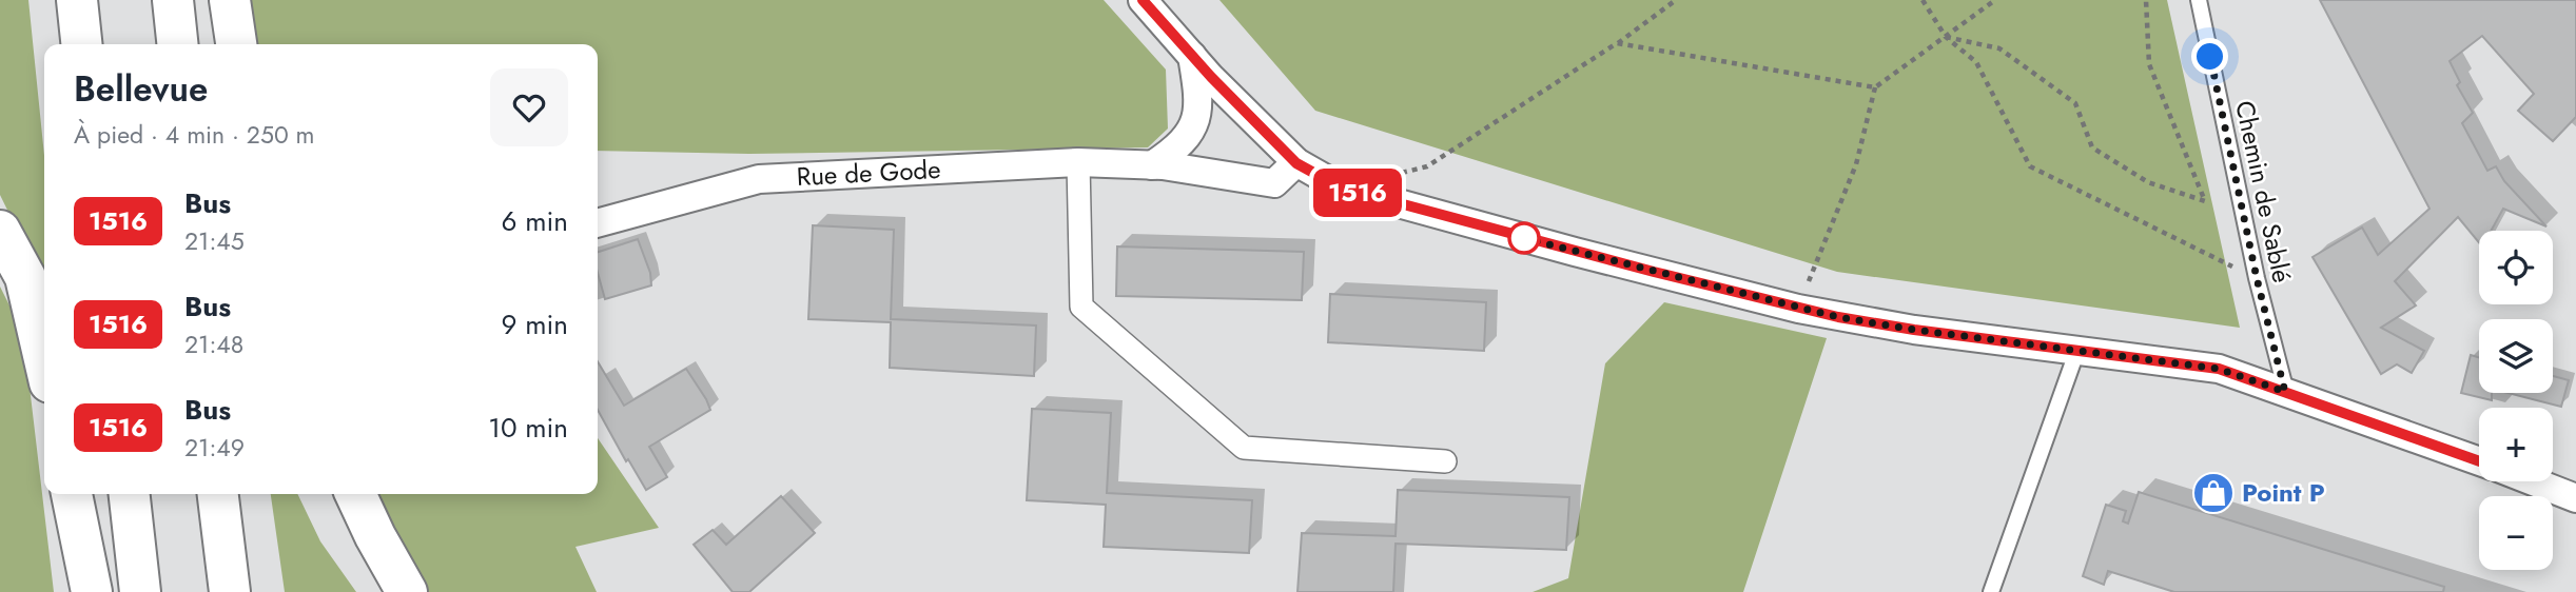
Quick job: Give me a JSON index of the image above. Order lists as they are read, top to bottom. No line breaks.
{"streets":{"street":["Rue de Gode"],"lane":["Chemin de Sablé"]},"places":{"shop":["Point P"]},"lines":["bus line 1516"],"page":{"on_map":"1516","heading":["Bellevue","À pied · 4 min · 250 m"],"list":[{"mark":"1516","name":"Bus","note":"21:45","value":"6 min"},{"mark":"1516","name":"Bus","note":"21:48","value":"9 min"},{"mark":"1516","name":"Bus","note":"21:49","value":"10 min"}],"map_buttons":["+","−"]}}
